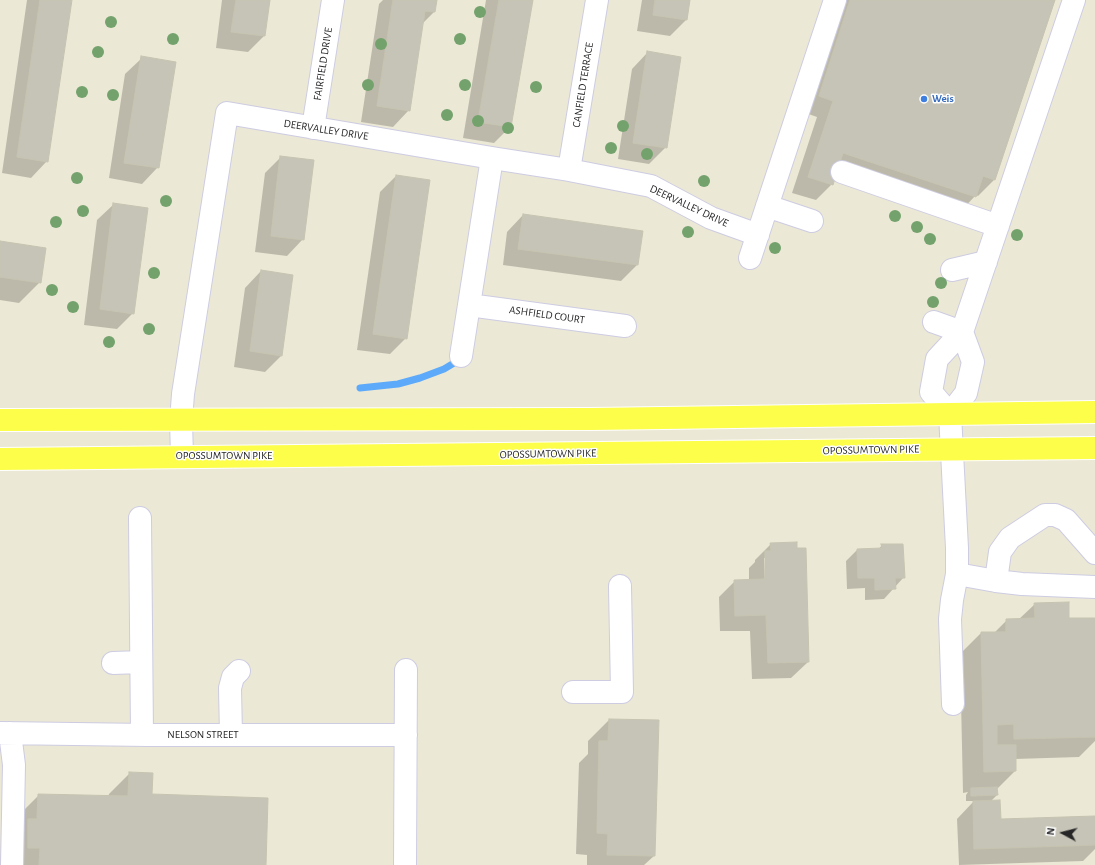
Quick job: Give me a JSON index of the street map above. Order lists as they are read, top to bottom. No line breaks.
{"streets":{"main road":["OPOSSUMTOWN PIKE"],"street":["FAIRFIELD DRIVE","CANFIELD TERRACE","DEERVALLEY DRIVE","ASHFIELD COURT","NELSON STREET"]},"crossings":[["FAIRFIELD DRIVE","DEERVALLEY DRIVE"],["CANFIELD TERRACE","DEERVALLEY DRIVE"],["DEERVALLEY DRIVE","OPOSSUMTOWN PIKE"]],"places":["Weis"],"north":"left"}
